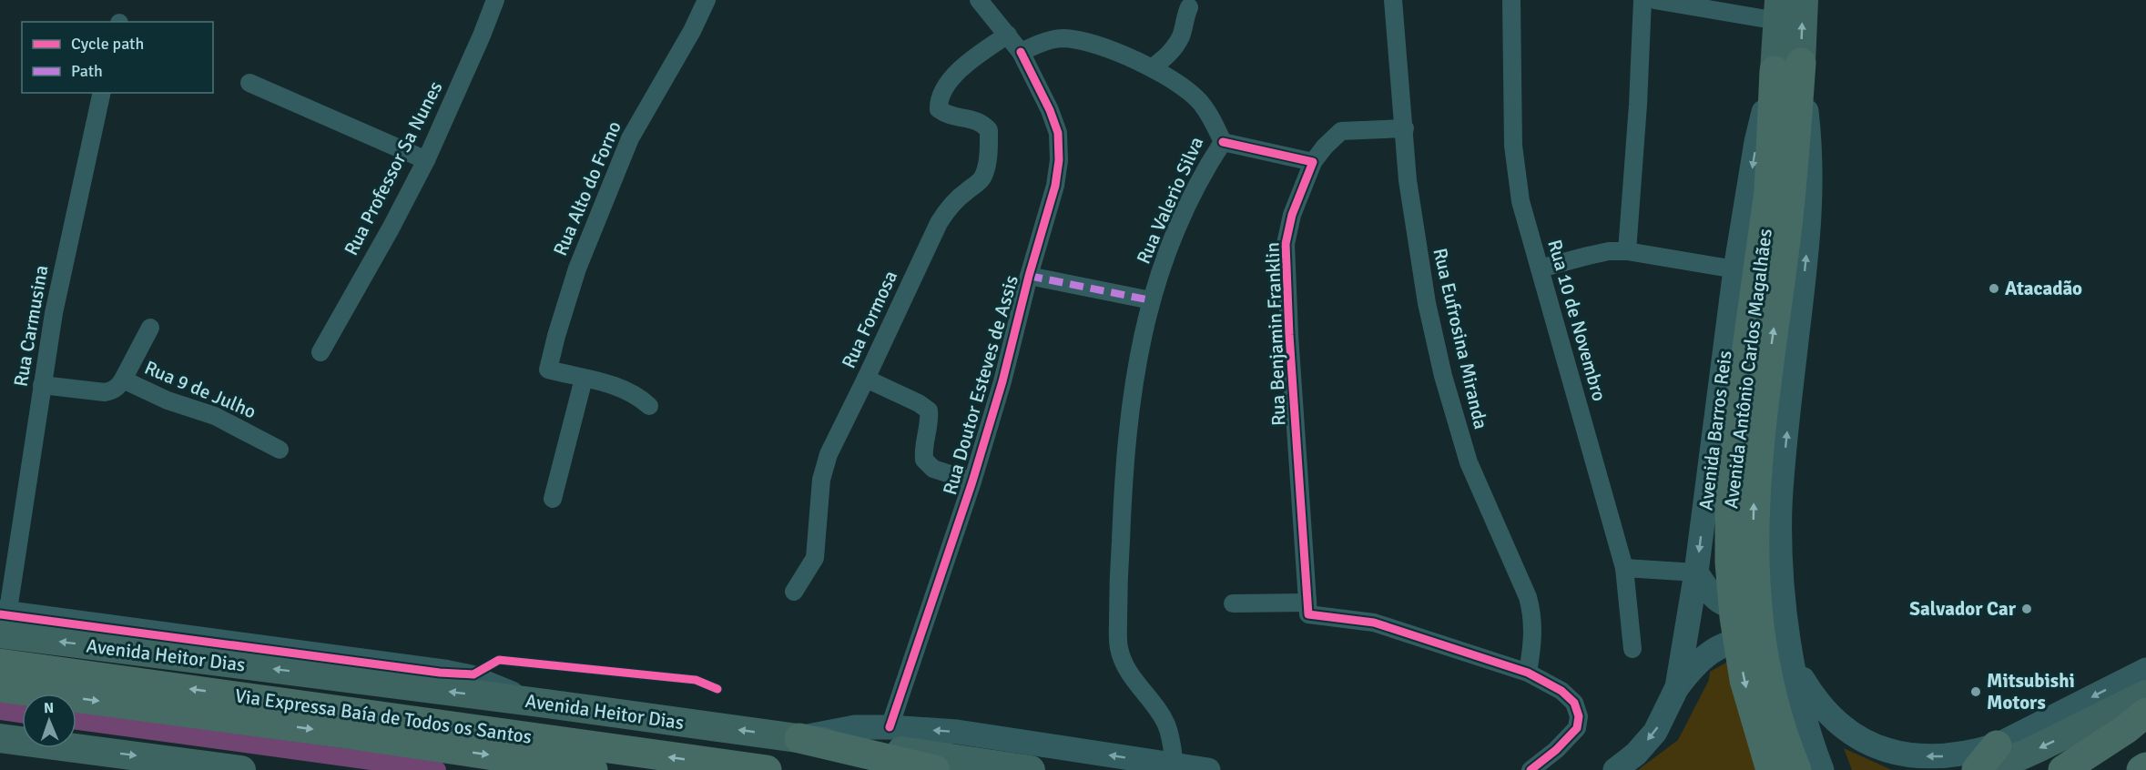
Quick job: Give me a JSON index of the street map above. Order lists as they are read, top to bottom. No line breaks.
{"streets":{"highway":["Avenida Antônio Carlos Magalhães","Avenida Barros Reis","Via Expressa Baía de Todos os Santos"],"main road":["Avenida Heitor Dias"],"street":["Rua Professor Sa Nunes","Rua Alto do Forno","Rua Valerio Silva","Rua Formosa","Rua 10 de Novembro","Rua Carmusina","Rua Benjamin Franklin","Rua Eufrosina Miranda","Rua Doutor Esteves de Assis","Rua 9 de Julho"]},"crossings":[["Rua Valerio Silva","Rua Doutor Esteves de Assis"],["Rua Valerio Silva","Avenida Heitor Dias"],["Rua Carmusina","Rua 9 de Julho"],["Rua Carmusina","Avenida Heitor Dias"],["Rua Benjamin Franklin","Rua Eufrosina Miranda"],["Avenida Antônio Carlos Magalhães","Avenida Barros Reis"],["Rua Doutor Esteves de Assis","Avenida Heitor Dias"]],"places":["Atacadão","Salvador Car","Mitsubishi Motors"],"legend":["Cycle path","Path"],"north":"top"}
